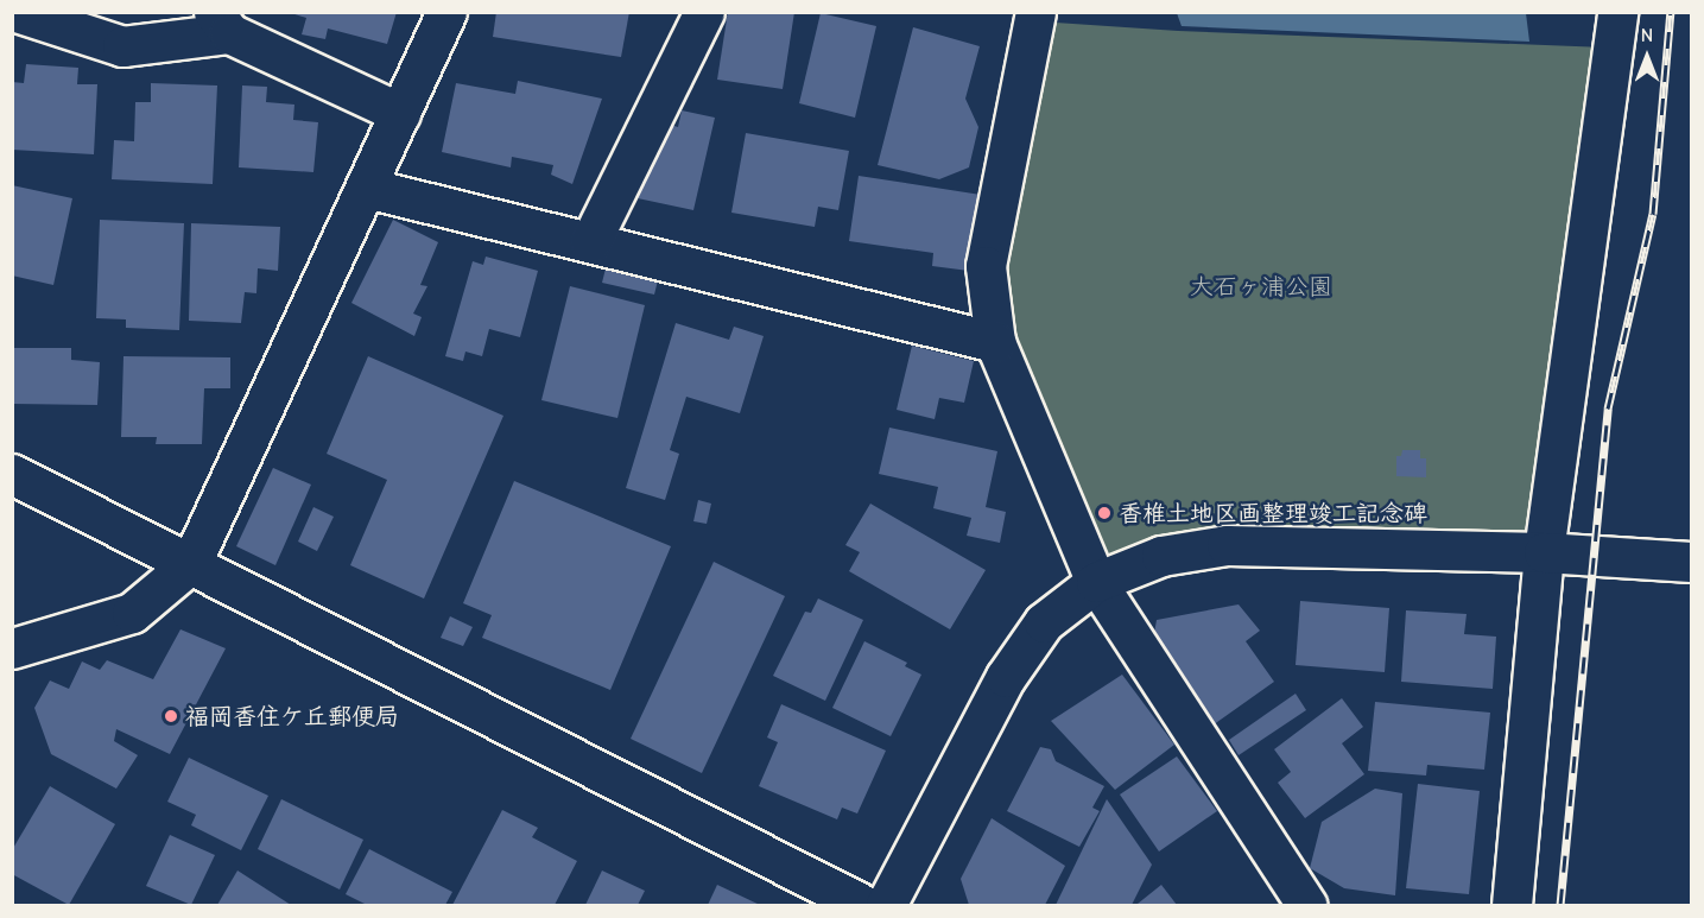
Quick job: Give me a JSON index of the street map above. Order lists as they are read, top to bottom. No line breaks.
{"parks":["大石ヶ浦公園"],"places":["香椎土地区画整理竣工記念碑","福岡香住ケ丘郵便局"],"north":"top"}
